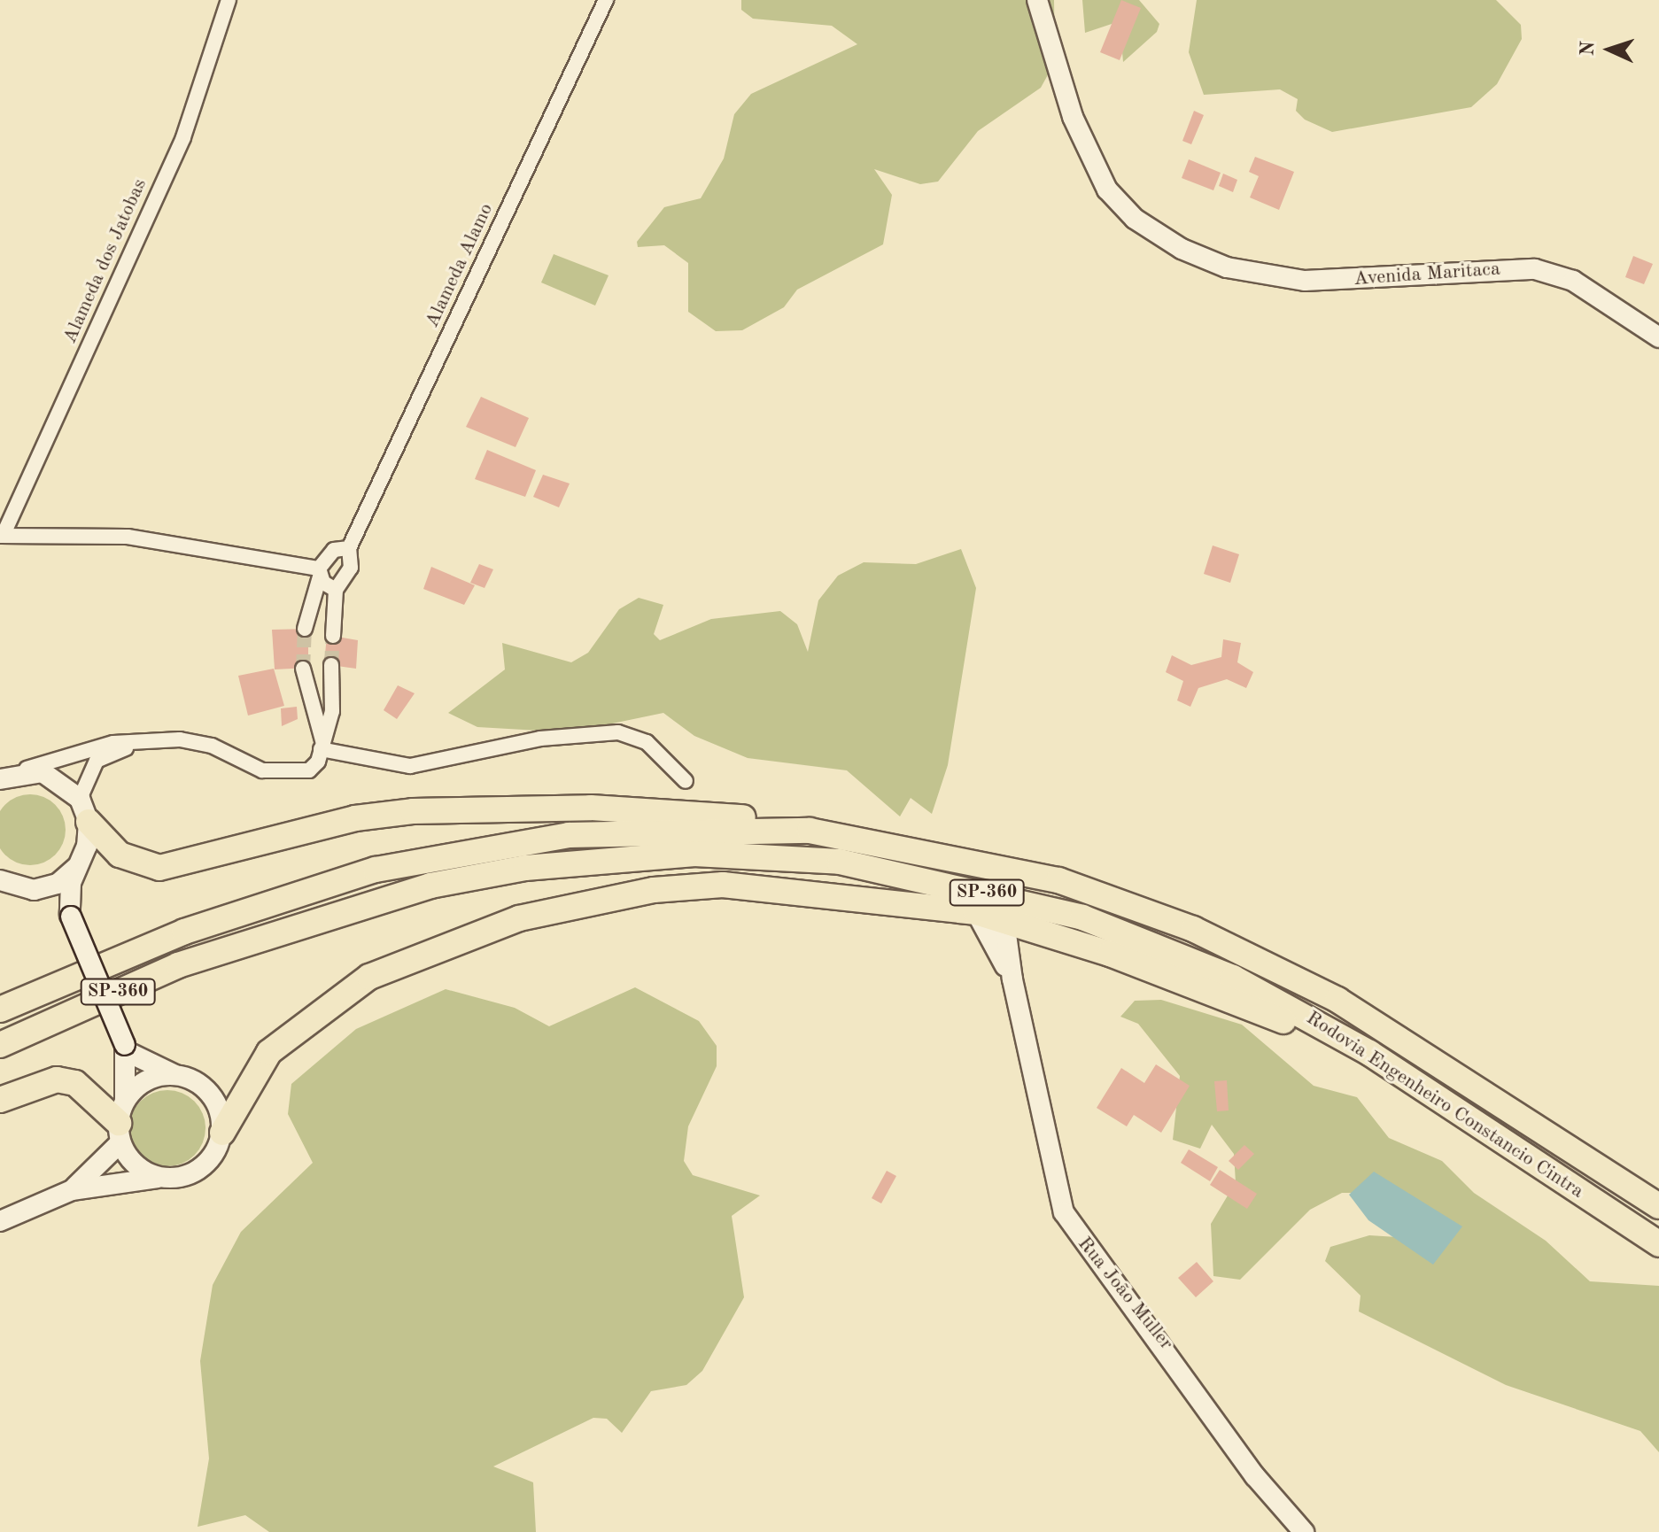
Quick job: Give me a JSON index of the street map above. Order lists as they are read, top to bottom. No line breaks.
{"streets":{"highway":["SP-360","Rodovia Engenheiro Constancio Cintra"],"street":["Alameda dos Jatobas","Alameda Alamo","Avenida Maritaca","Rua João Muller"]},"north":"left"}
